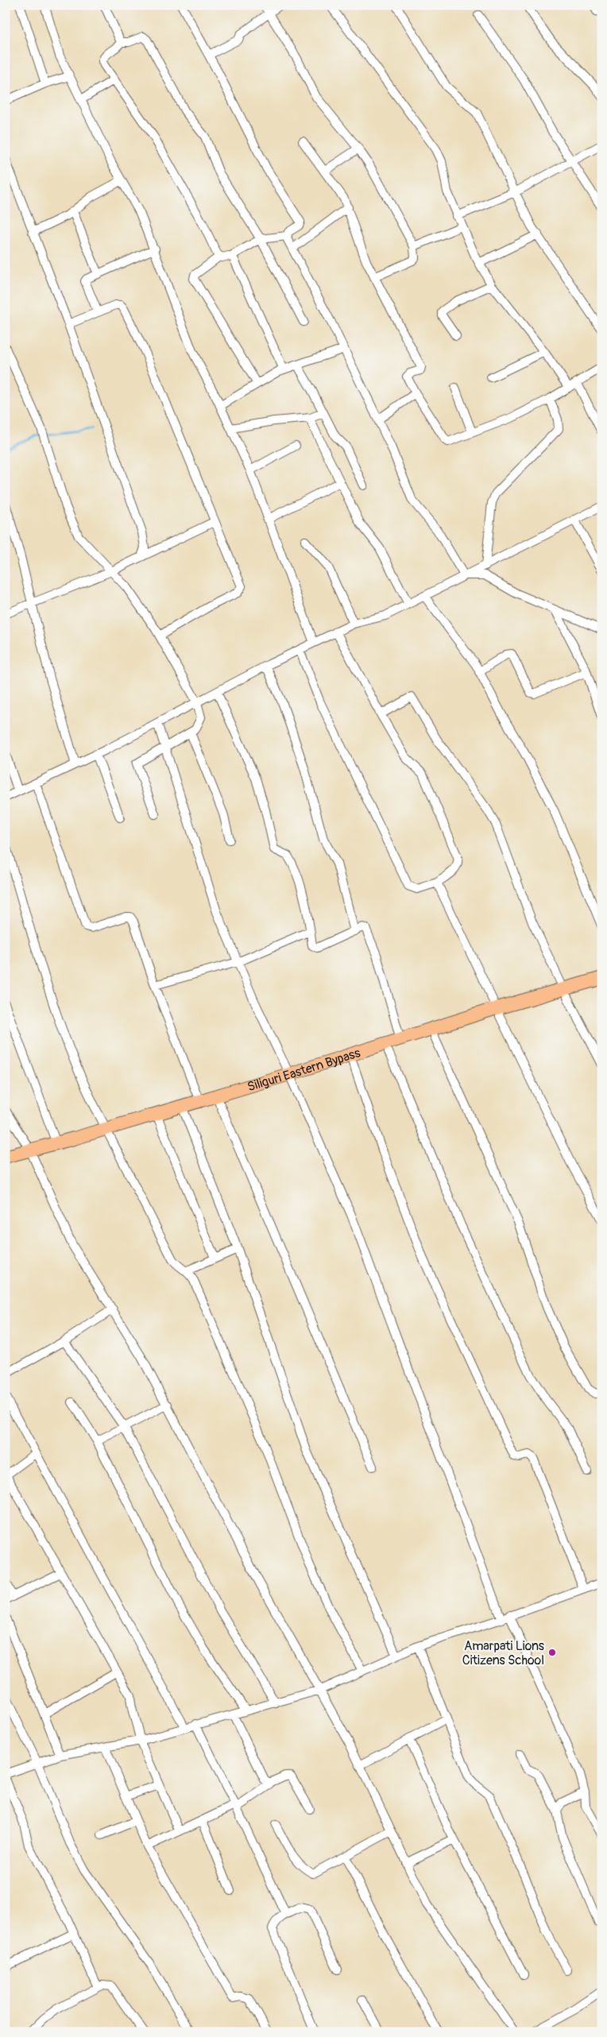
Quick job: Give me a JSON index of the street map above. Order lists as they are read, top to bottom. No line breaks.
{"streets":{"main road":["Siliguri Eastern Bypass"]},"places":["Amarpati Lions Citizens School"]}
